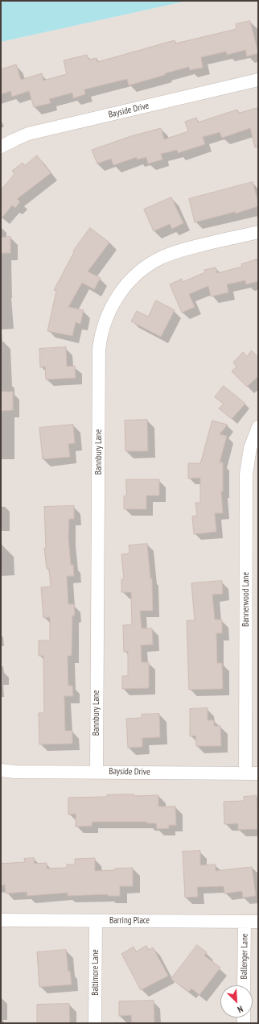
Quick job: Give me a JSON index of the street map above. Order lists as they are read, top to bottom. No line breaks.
{"streets":{"street":["Bayside Drive","Bannbury Lane","Bannerwood Lane","Barring Place","Ballenger Lane","Baltimore Lane"]},"crossings":[["Bayside Drive","Bannbury Lane"],["Bayside Drive","Bannerwood Lane"],["Barring Place","Ballenger Lane"],["Barring Place","Baltimore Lane"]],"north":"bottom right"}
